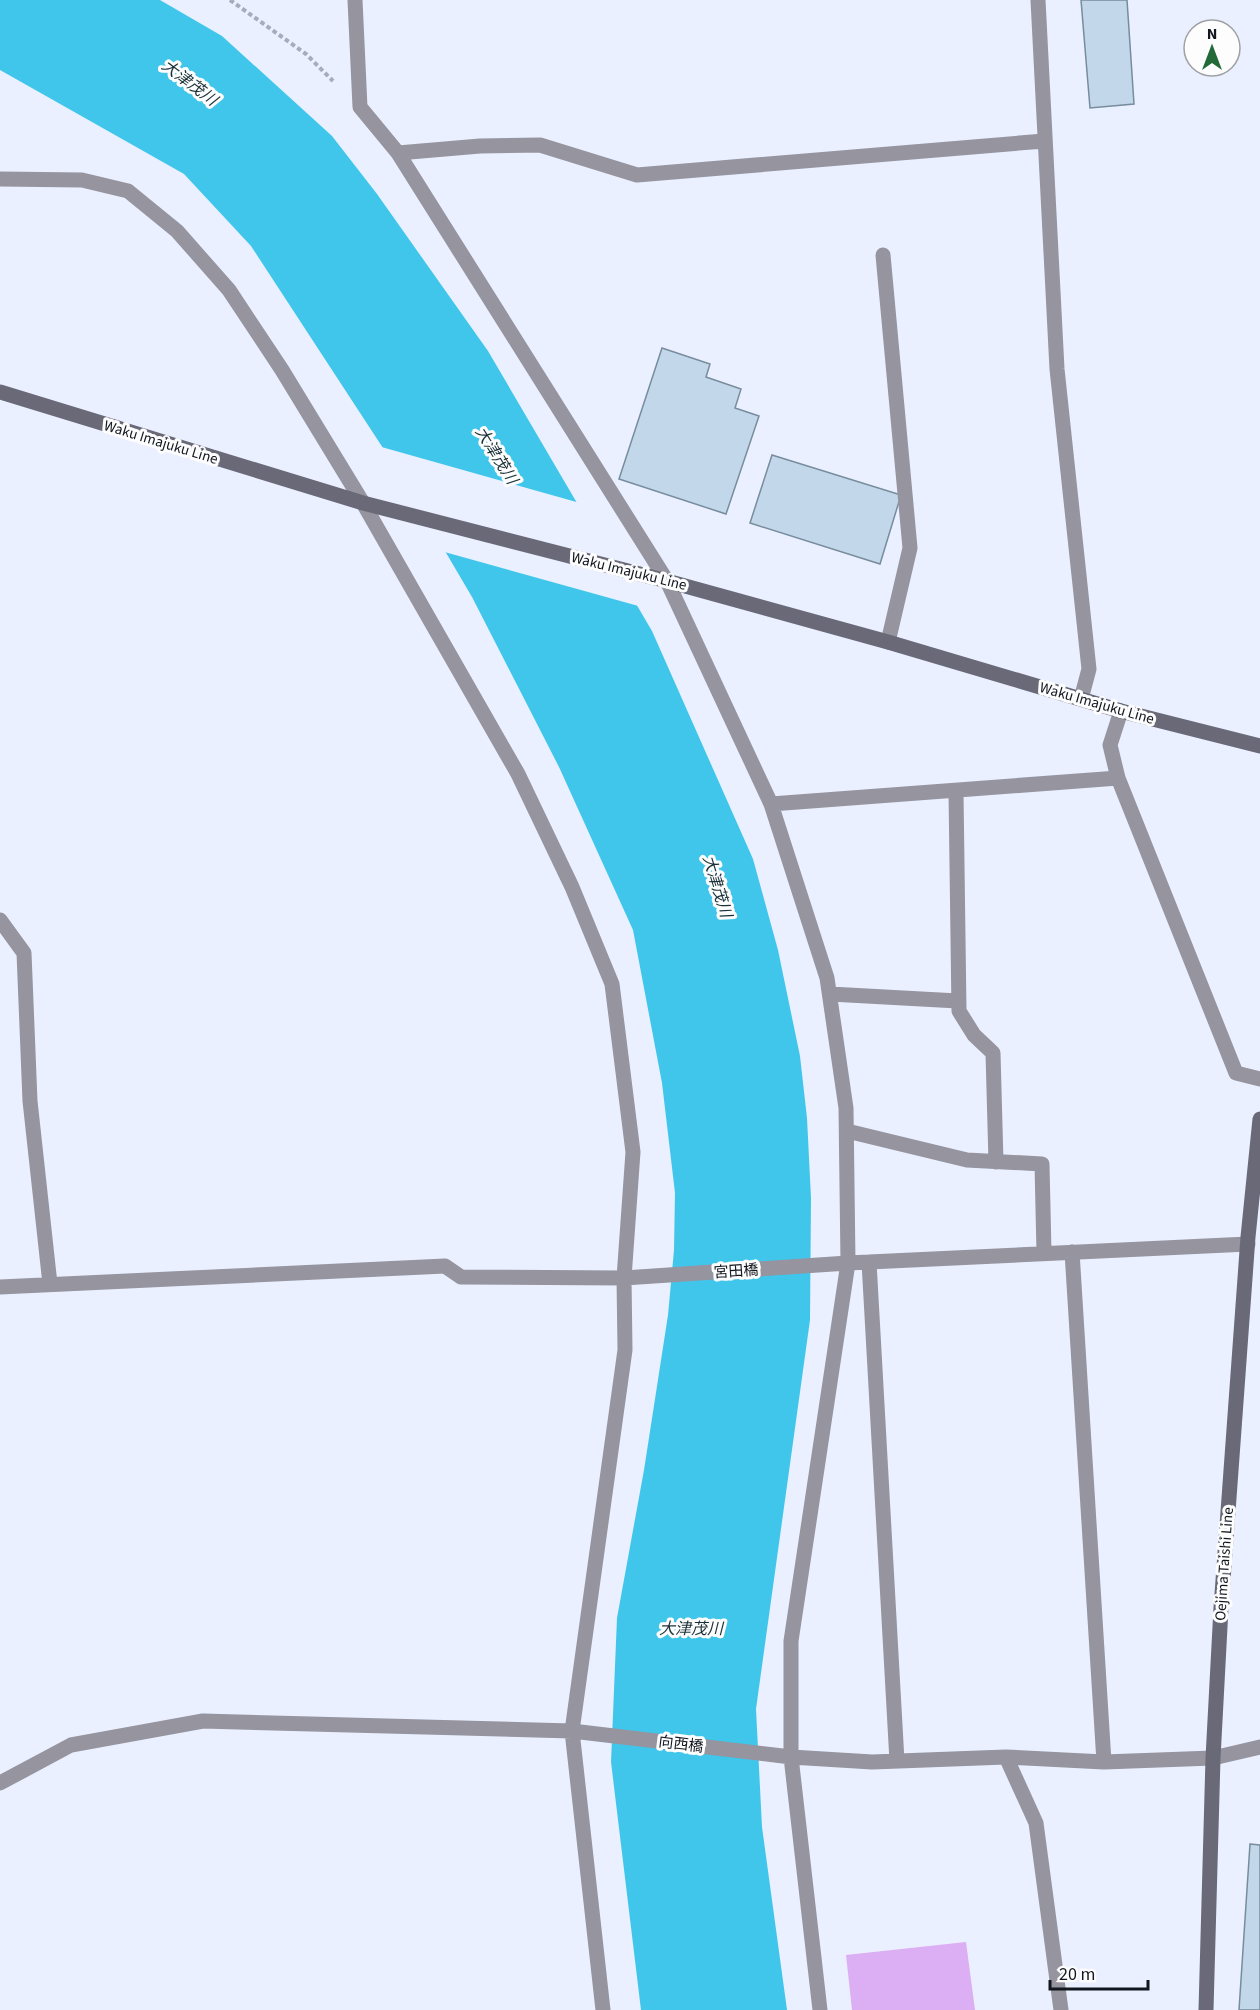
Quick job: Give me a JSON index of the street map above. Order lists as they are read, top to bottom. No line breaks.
{"streets":{"main road":["Waku Imajuku Line","Oejima Taishi Line"],"street":["宮田橋","向西橋"]},"crossings":[["宮田橋","Oejima Taishi Line"],["Oejima Taishi Line","向西橋"]],"water":["大津茂川"],"scale_bar":"20 m","north":"top"}
